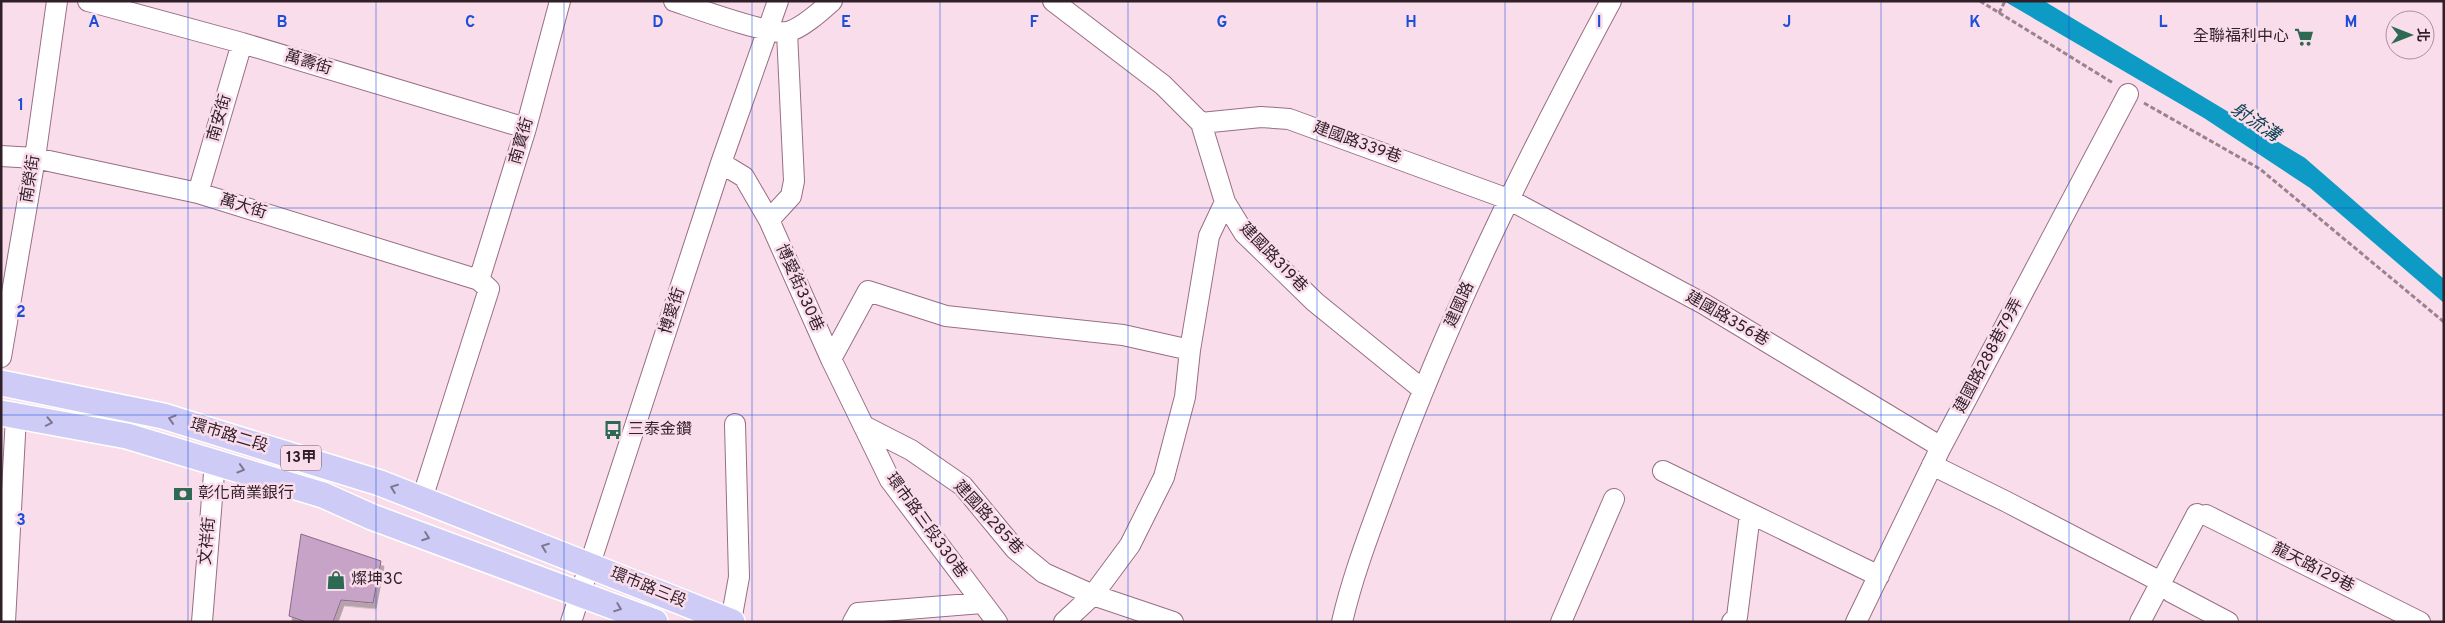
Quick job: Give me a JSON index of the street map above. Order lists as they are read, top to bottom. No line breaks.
{"streets":{"main road":["環市路二段","13甲","環市路三段"],"street":["萬壽街","南安街","南寶街","建國路339巷","南榮街","萬大街","建國路319巷","博愛街330巷","建國路","博愛街","建國路356巷","建國路288巷79弄","建國路285巷","環市路三段330巷","文祥街","龍天路129巷"]},"crossings":[["萬壽街","南安街"],["萬壽街","南寶街"],["南安街","萬大街"],["南寶街","萬大街"],["建國路339巷","建國路319巷"],["建國路339巷","建國路"],["建國路339巷","建國路356巷"],["南榮街","萬大街"],["建國路319巷","建國路"],["博愛街330巷","博愛街"],["博愛街330巷","建國路285巷"],["博愛街330巷","環市路三段330巷"],["建國路","建國路356巷"],["博愛街","環市路二段"],["博愛街","環市路三段"],["建國路356巷","建國路288巷79弄"],["環市路二段","文祥街"],["環市路二段","環市路三段"],["建國路285巷","環市路三段330巷"]],"water":["射流溝"],"places":{"supermarket":["全聯福利中心"],"bus stop":["三泰金鑽"],"bank":["彰化商業銀行"],"shop":["燦坤3C"]},"north":"right","grid":{"columns":["A","B","C","D","E","F","G","H","I","J","K","L","M"],"rows":["1","2","3"]}}
